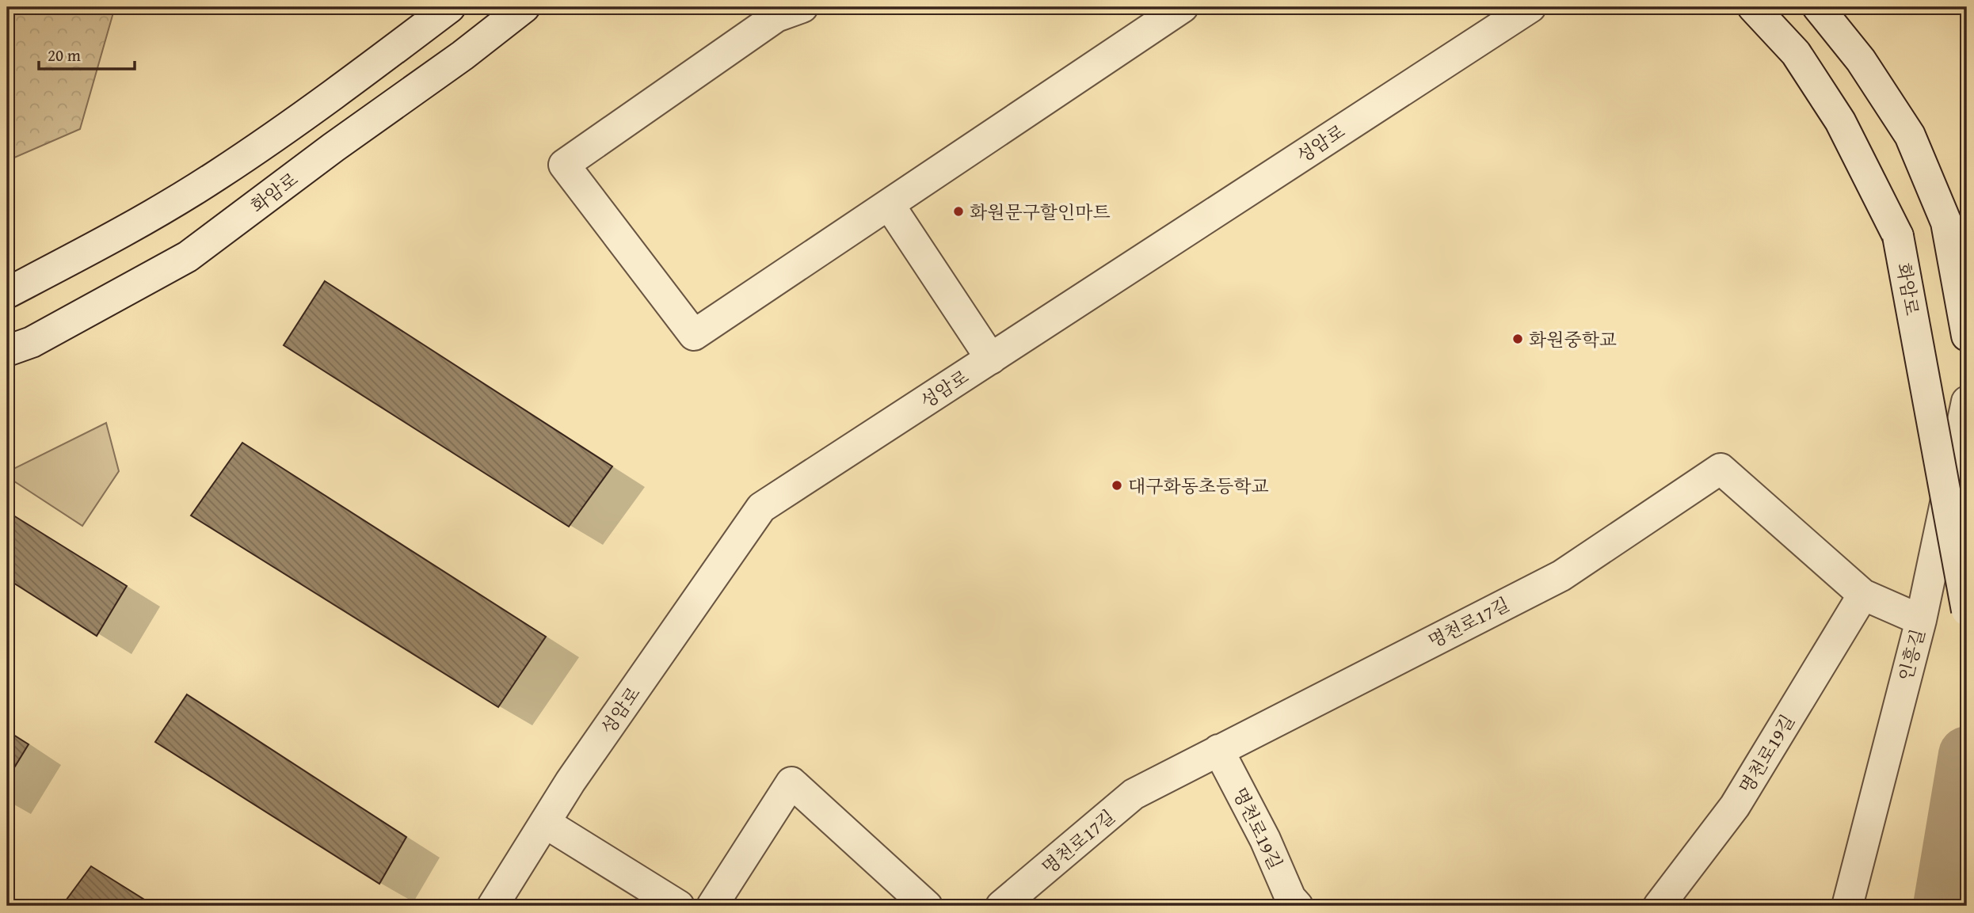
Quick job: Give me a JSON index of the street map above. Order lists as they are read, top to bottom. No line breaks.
{"streets":{"street":["성암로","화암로","명천로17길","인흥길","명천로19길"]},"crossings":[["명천로17길","인흥길"],["명천로17길","명천로19길"]],"places":["화원문구할인마트","화원중학교","대구화동초등학교"],"scale_bar":"20 m"}
